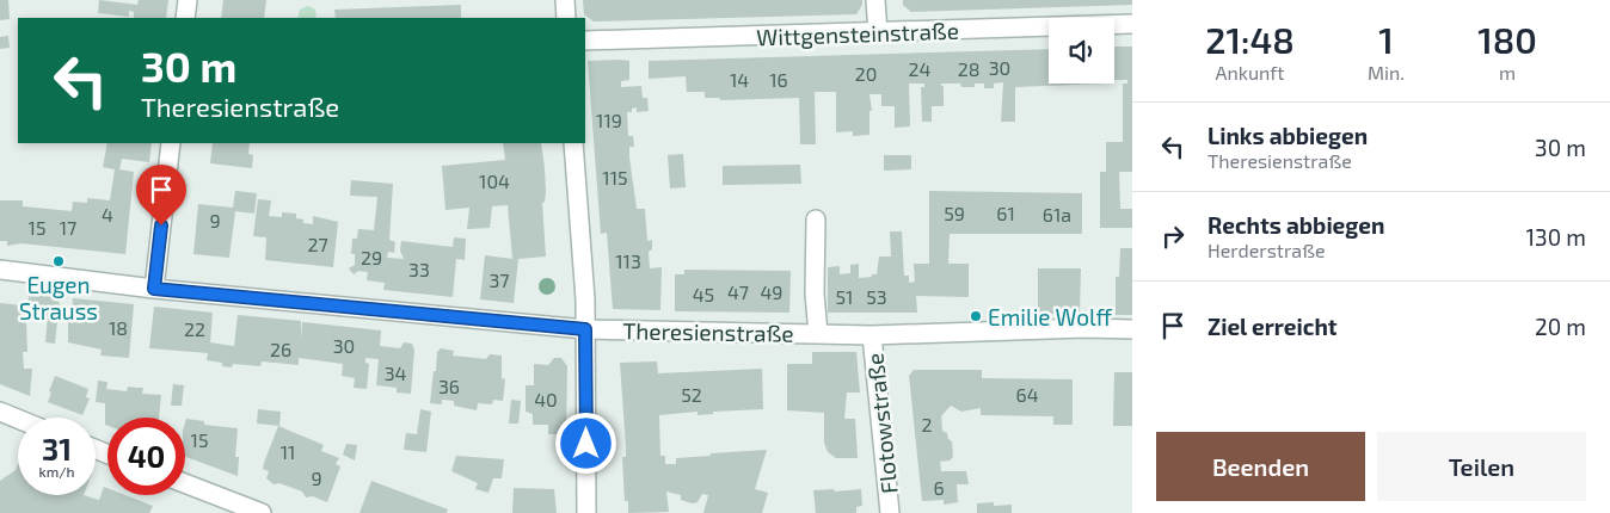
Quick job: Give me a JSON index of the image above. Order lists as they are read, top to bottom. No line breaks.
{"streets":{"street":["Wittgensteinstraße","Theresienstraße","Flotowstraße"]},"crossings":[["Theresienstraße","Flotowstraße"]],"places":["Eugen Strauss","Emilie Wolff"],"house_numbers":["30","24","28","20","14","16","119","115","104","59","61","4","61a","9","15","17","27","29","113","33","37","47","49","45","51","53","18","22","30","26","34","36","52","64","40","2","15","11","9","6"],"page":{"eta":["21:48","Ankunft","1","Min.","180","m"],"turn":["30 m","Theresienstraße"],"list":[{"name":"Links abbiegen","note":"Theresienstraße","value":"30 m"},{"name":"Rechts abbiegen","note":"Herderstraße","value":"130 m"},{"name":"Ziel erreicht","value":"20 m"}],"speed":"31 km/h","limit":"40","buttons":["Beenden","Teilen"]}}
